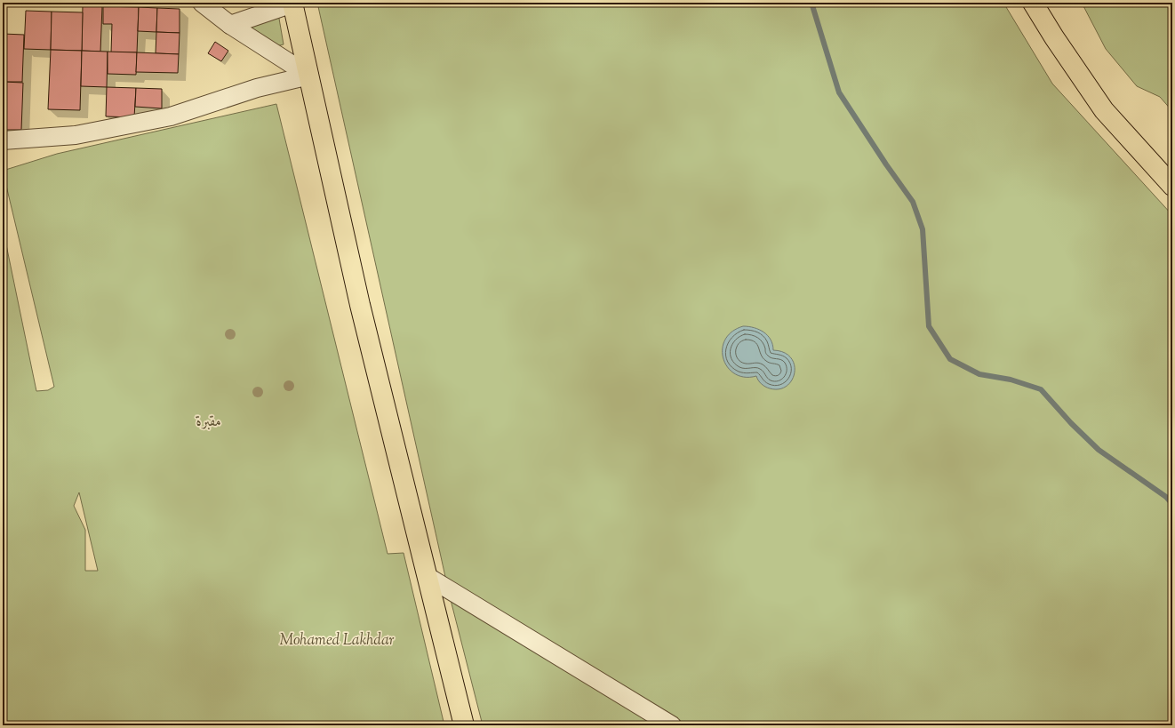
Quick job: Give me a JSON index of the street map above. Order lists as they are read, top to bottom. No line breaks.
{"parks":["مقبرة","Mohamed Lakhdar"]}
